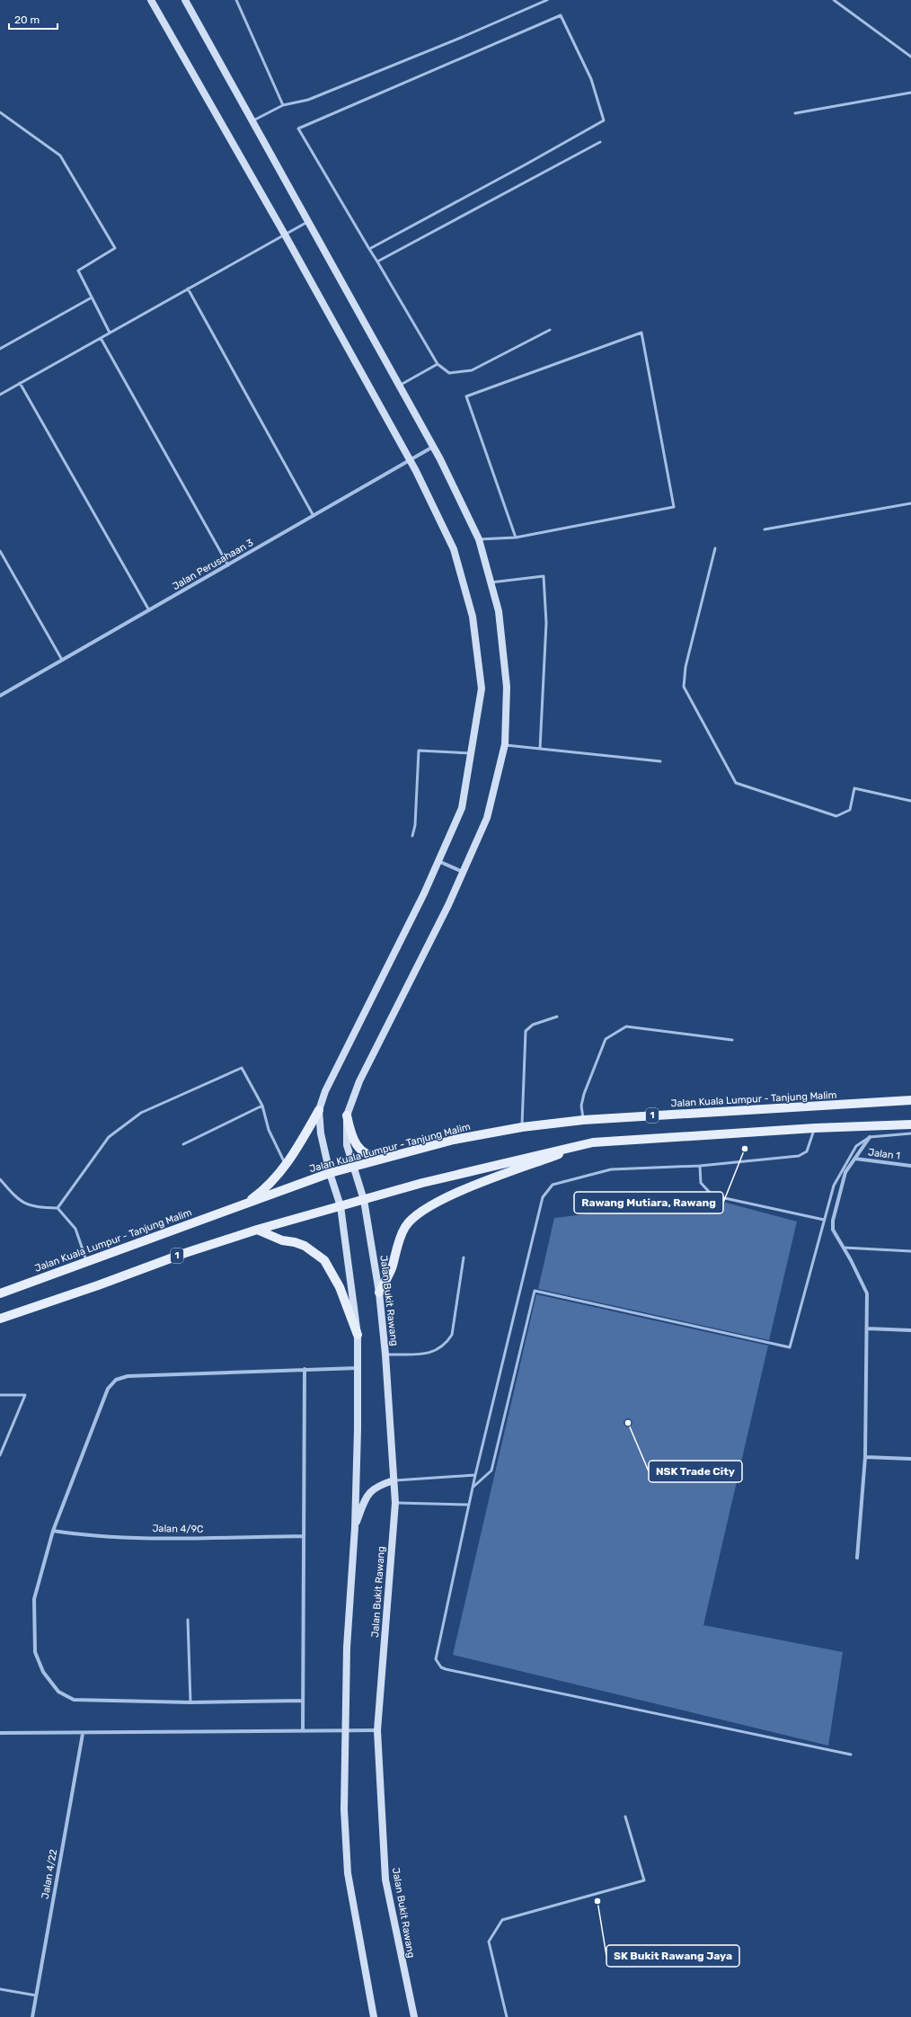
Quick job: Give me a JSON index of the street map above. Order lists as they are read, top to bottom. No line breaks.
{"streets":{"main road":["Jalan Kuala Lumpur - Tanjung Malim","1"],"street":["Jalan Perusahaan 3","Jalan 1","Jalan Bukit Rawang","Jalan 4/9C","Jalan 4/22"]},"crossings":[["Jalan Kuala Lumpur - Tanjung Malim","Jalan Bukit Rawang"],["1","Jalan Bukit Rawang"]],"places":["Rawang Mutiara, Rawang","NSK Trade City","SK Bukit Rawang Jaya"],"scale_bar":"20 m"}
